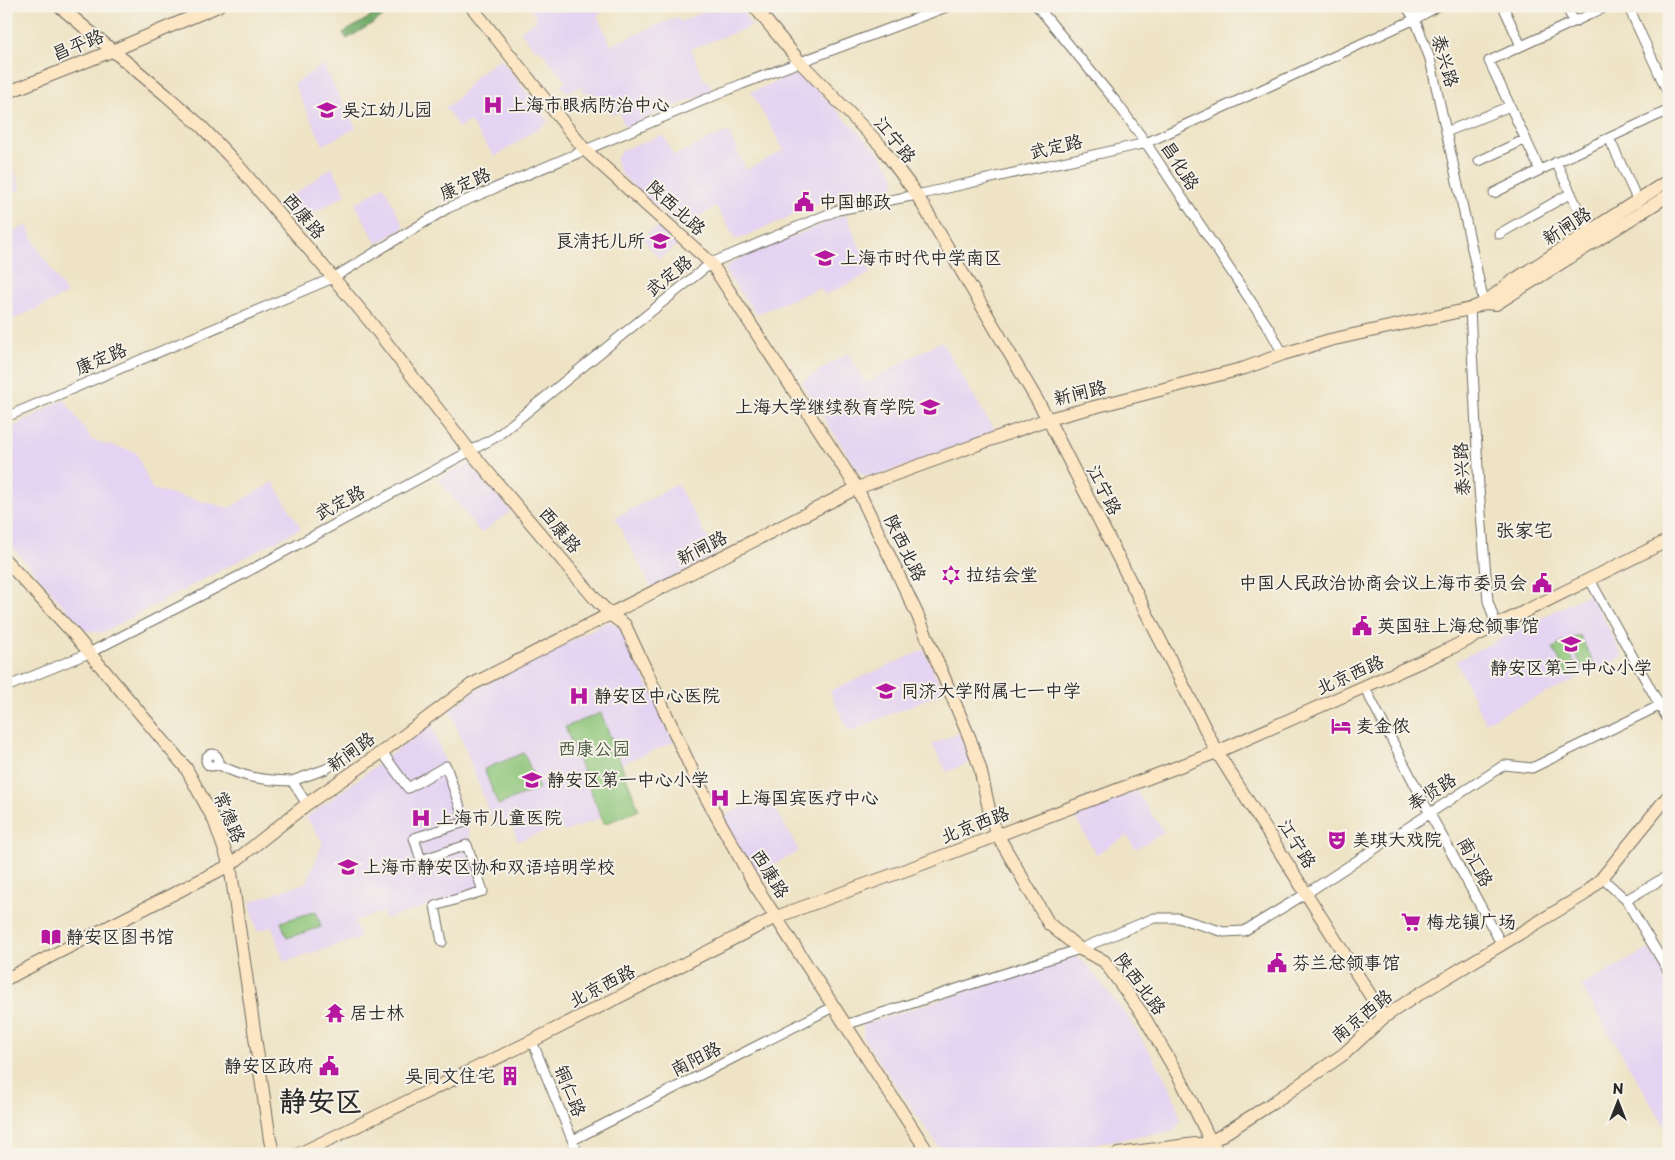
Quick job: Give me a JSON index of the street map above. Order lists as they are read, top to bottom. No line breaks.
{"streets":{"main road":["昌平路","江宁路","陕西北路","西康路","新闸路","北京西路","常德路","南京西路"],"street":["泰兴路","武定路","昌化路","康定路","奉贤路","南汇路","南阳路","铜仁路"]},"crossings":[["昌平路","西康路"],["泰兴路","武定路"],["泰兴路","新闸路"],["泰兴路","北京西路"],["江宁路","武定路"],["江宁路","康定路"],["江宁路","新闸路"],["江宁路","北京西路"],["江宁路","奉贤路"],["江宁路","南京西路"],["武定路","昌化路"],["武定路","陕西北路"],["武定路","西康路"],["武定路","常德路"],["昌化路","新闸路"],["康定路","陕西北路"],["康定路","西康路"],["陕西北路","新闸路"],["陕西北路","北京西路"],["陕西北路","奉贤路"],["陕西北路","南京西路"],["西康路","新闸路"],["西康路","北京西路"],["西康路","南阳路"],["新闸路","常德路"],["北京西路","南汇路"],["北京西路","铜仁路"],["奉贤路","南汇路"],["南汇路","南京西路"],["南阳路","铜仁路"]],"districts":["张家宅","静安区"],"parks":["西康公园"],"places":{"hospital":["上海市眼病防治中心","静安区中心医院","上海国宾医疗中心","上海市儿童医院"],"school or university":["吴江幼儿园","良清托儿所","上海市时代中学南区","上海大学继续教育学院","静安区第三中心小学","同济大学附属七一中学","静安区第一中心小学","上海市静安区协和双语培明学校"],"public building":["中国邮政","中国人民政治协商会议上海市委员会","英国驻上海总领事馆","芬兰总领事馆","静安区政府"],"synagogue":["拉结会堂"],"hotel":["麦金侬"],"theatre":["美琪大戏院"],"supermarket":["梅龙镇广场"],"library":["静安区图书馆"],"temple":["居士林"],"building":["吴同文住宅"]},"north":"top"}
